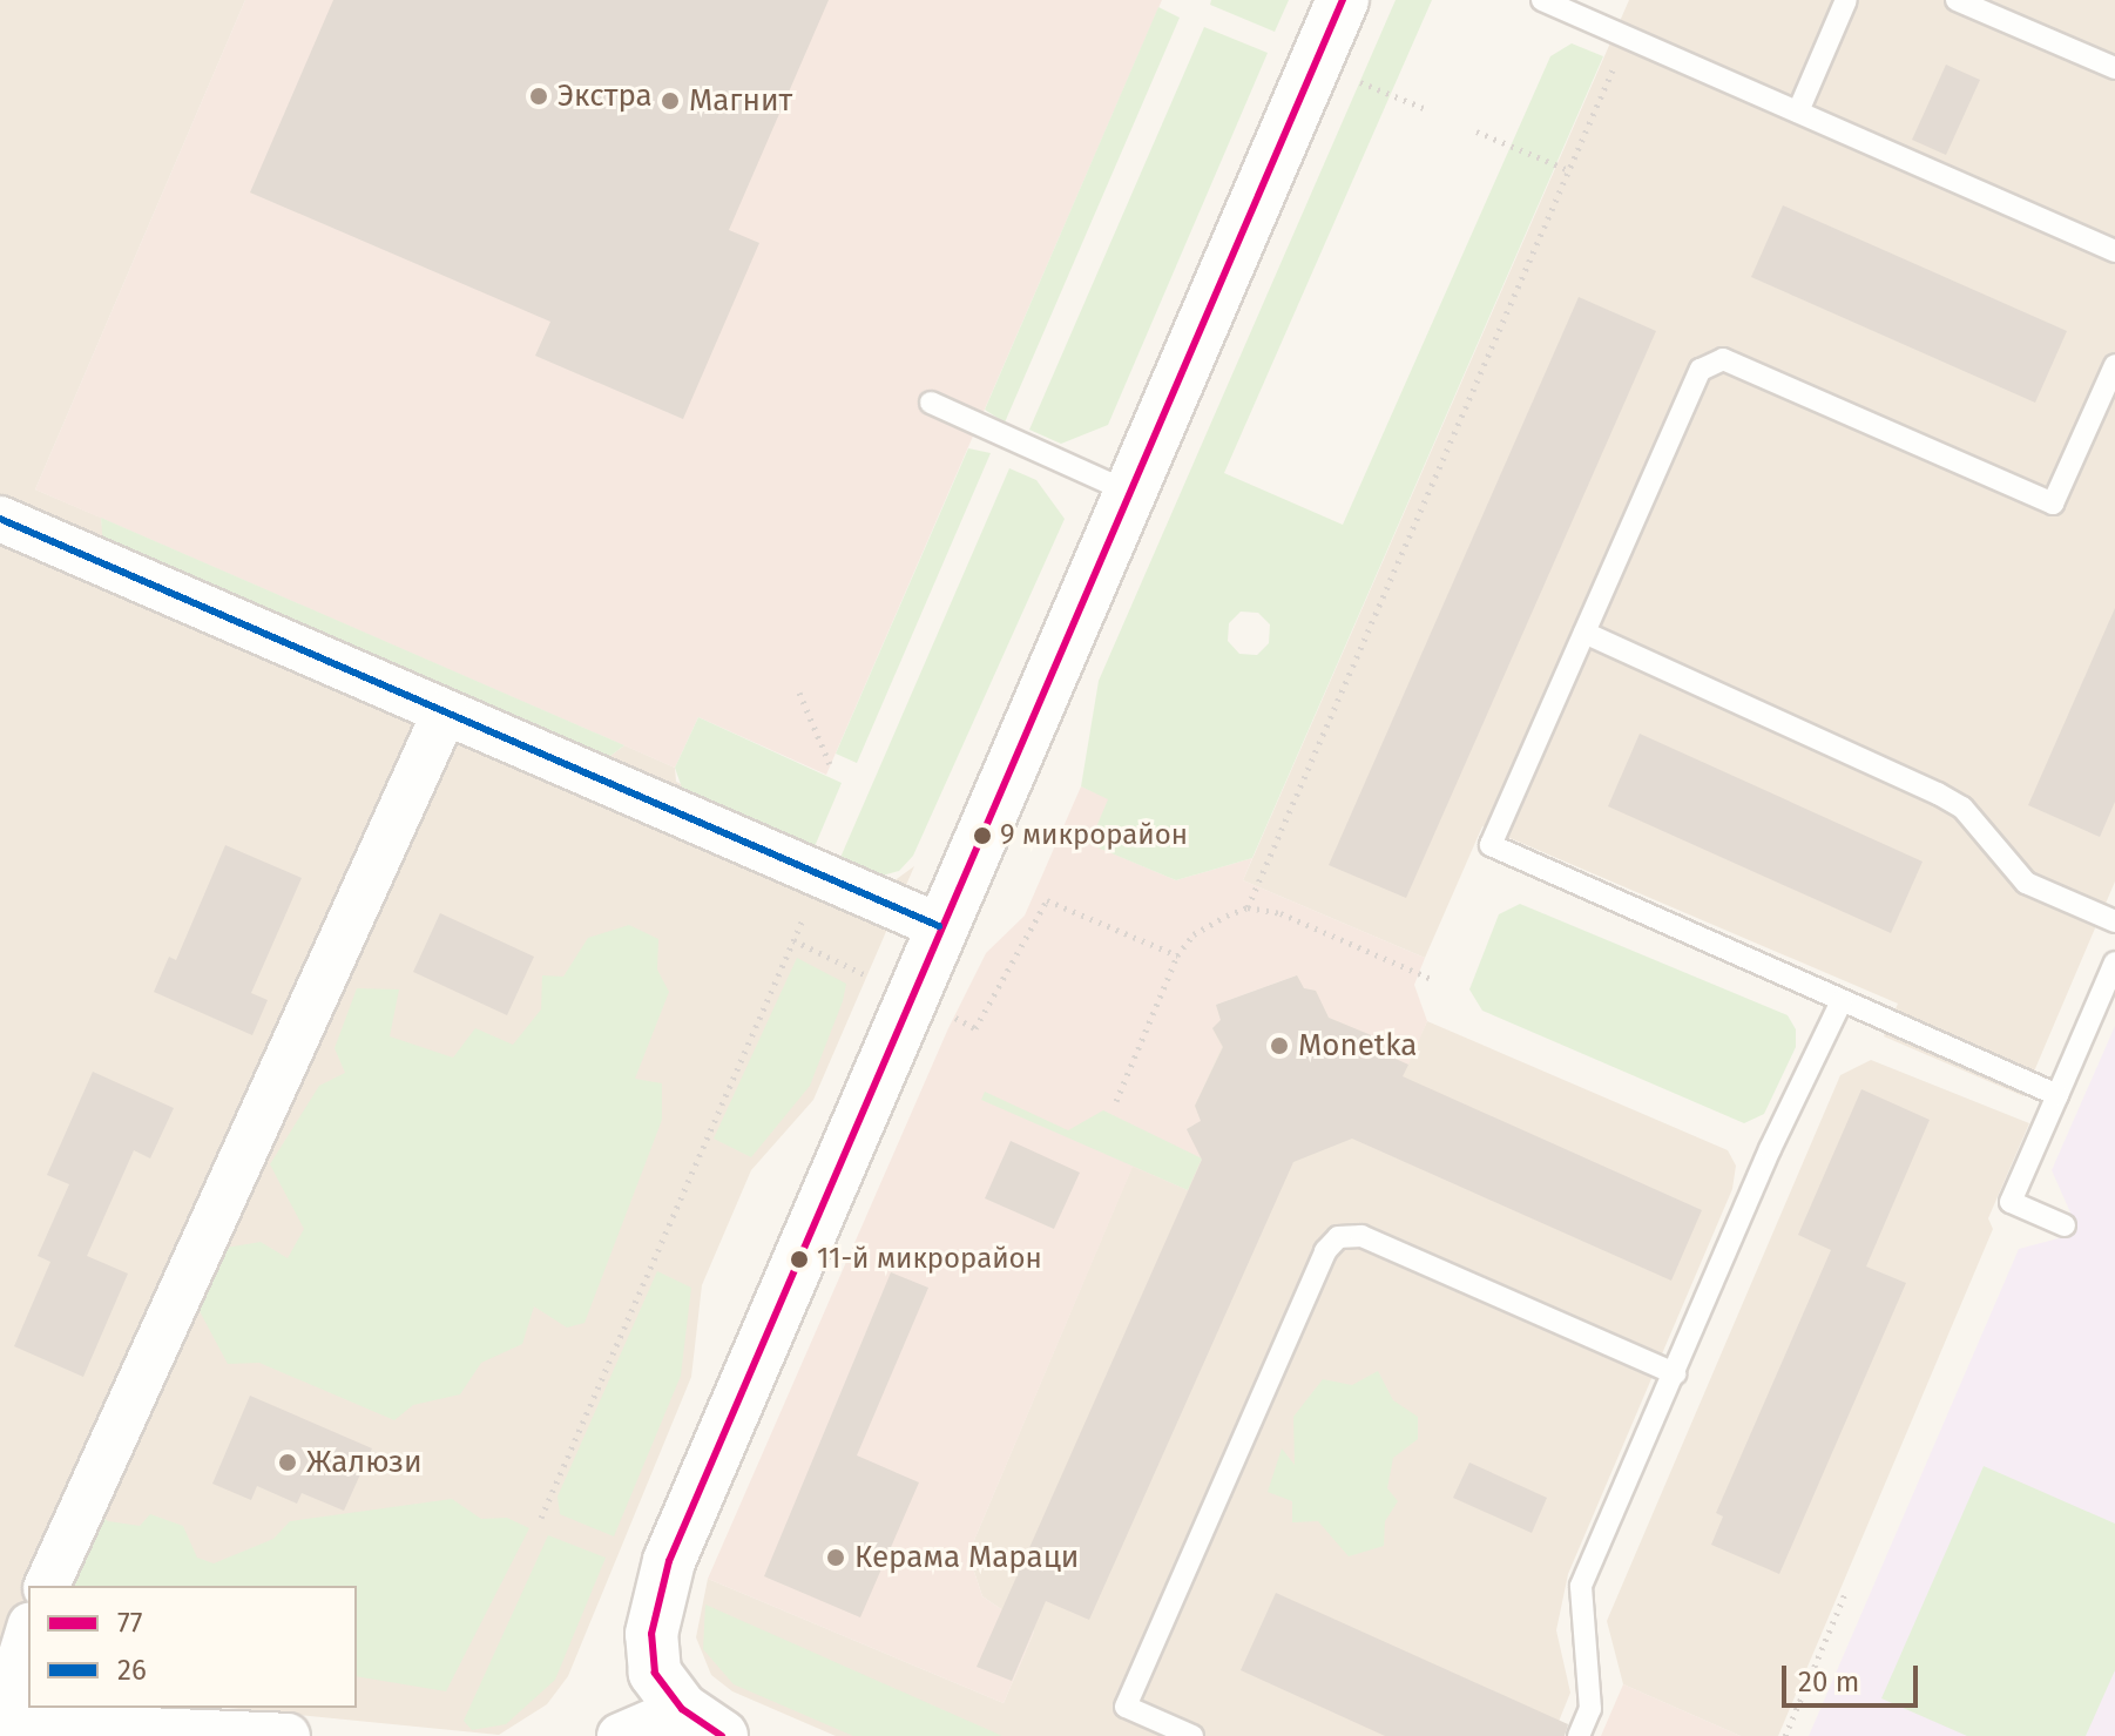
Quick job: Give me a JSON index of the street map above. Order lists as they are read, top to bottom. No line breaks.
{"places":["Экстра","Магнит","9 микрорайон","Monetka","11-й микрорайон","Жалюзи","Керама Мараци"],"lines":["transit line 77","transit line 26"],"legend":["77","26"],"scale_bar":"20 m"}
